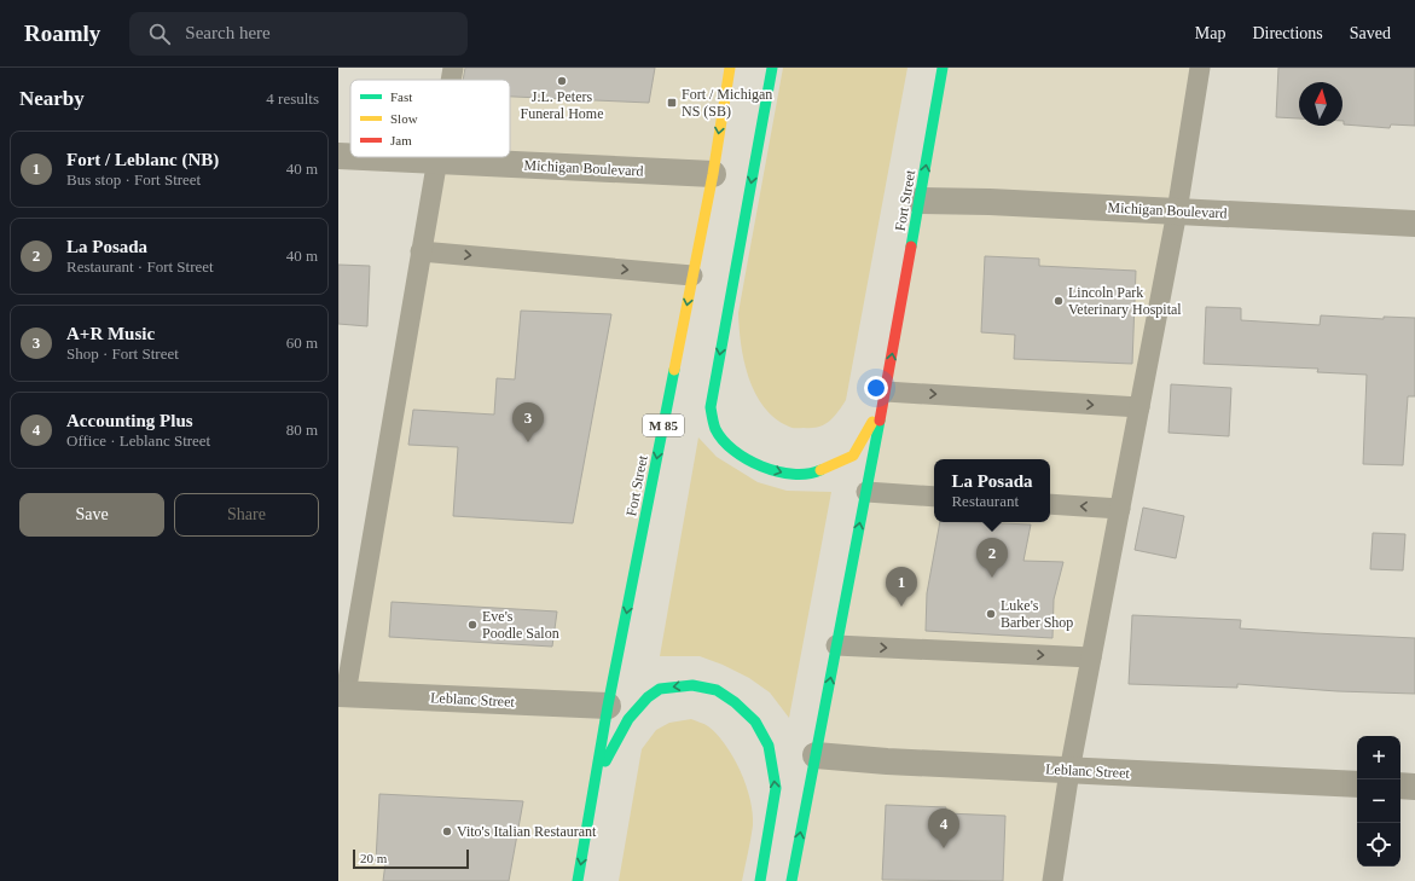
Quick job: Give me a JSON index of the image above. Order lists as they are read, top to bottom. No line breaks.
{"streets":{"main road":["Fort Street","M 85"],"street":["Michigan Boulevard","Leblanc Street"]},"crossings":[["Michigan Boulevard","Fort Street"],["Fort Street","Leblanc Street"]],"places":{"other":["J.L. Peters Funeral Home","Lincoln Park Veterinary Hospital","Luke's Barber Shop","Eve's Poodle Salon","Vito's Italian Restaurant"],"transit":["Fort / Michigan NS (SB)"]},"legend":["Fast","Slow","Jam"],"scale_bar":"20 m","north":"top","page":{"header":"Roamly","search":"Search here","nav":["Map","Directions","Saved"],"heading":["Nearby","4 results"],"list":[{"mark":"1","name":"Fort / Leblanc (NB)","note":"Bus stop · Fort Street","value":"40 m"},{"mark":"2","name":"La Posada","note":"Restaurant · Fort Street","value":"40 m"},{"mark":"3","name":"A+R Music","note":"Shop · Fort Street","value":"60 m"},{"mark":"4","name":"Accounting Plus","note":"Office · Leblanc Street","value":"80 m"}],"pins":["3","2","1","4"],"popup":["La Posada","Restaurant"],"buttons":["Save","Share"],"map_buttons":["+","−"],"scale":"20 m"}}
